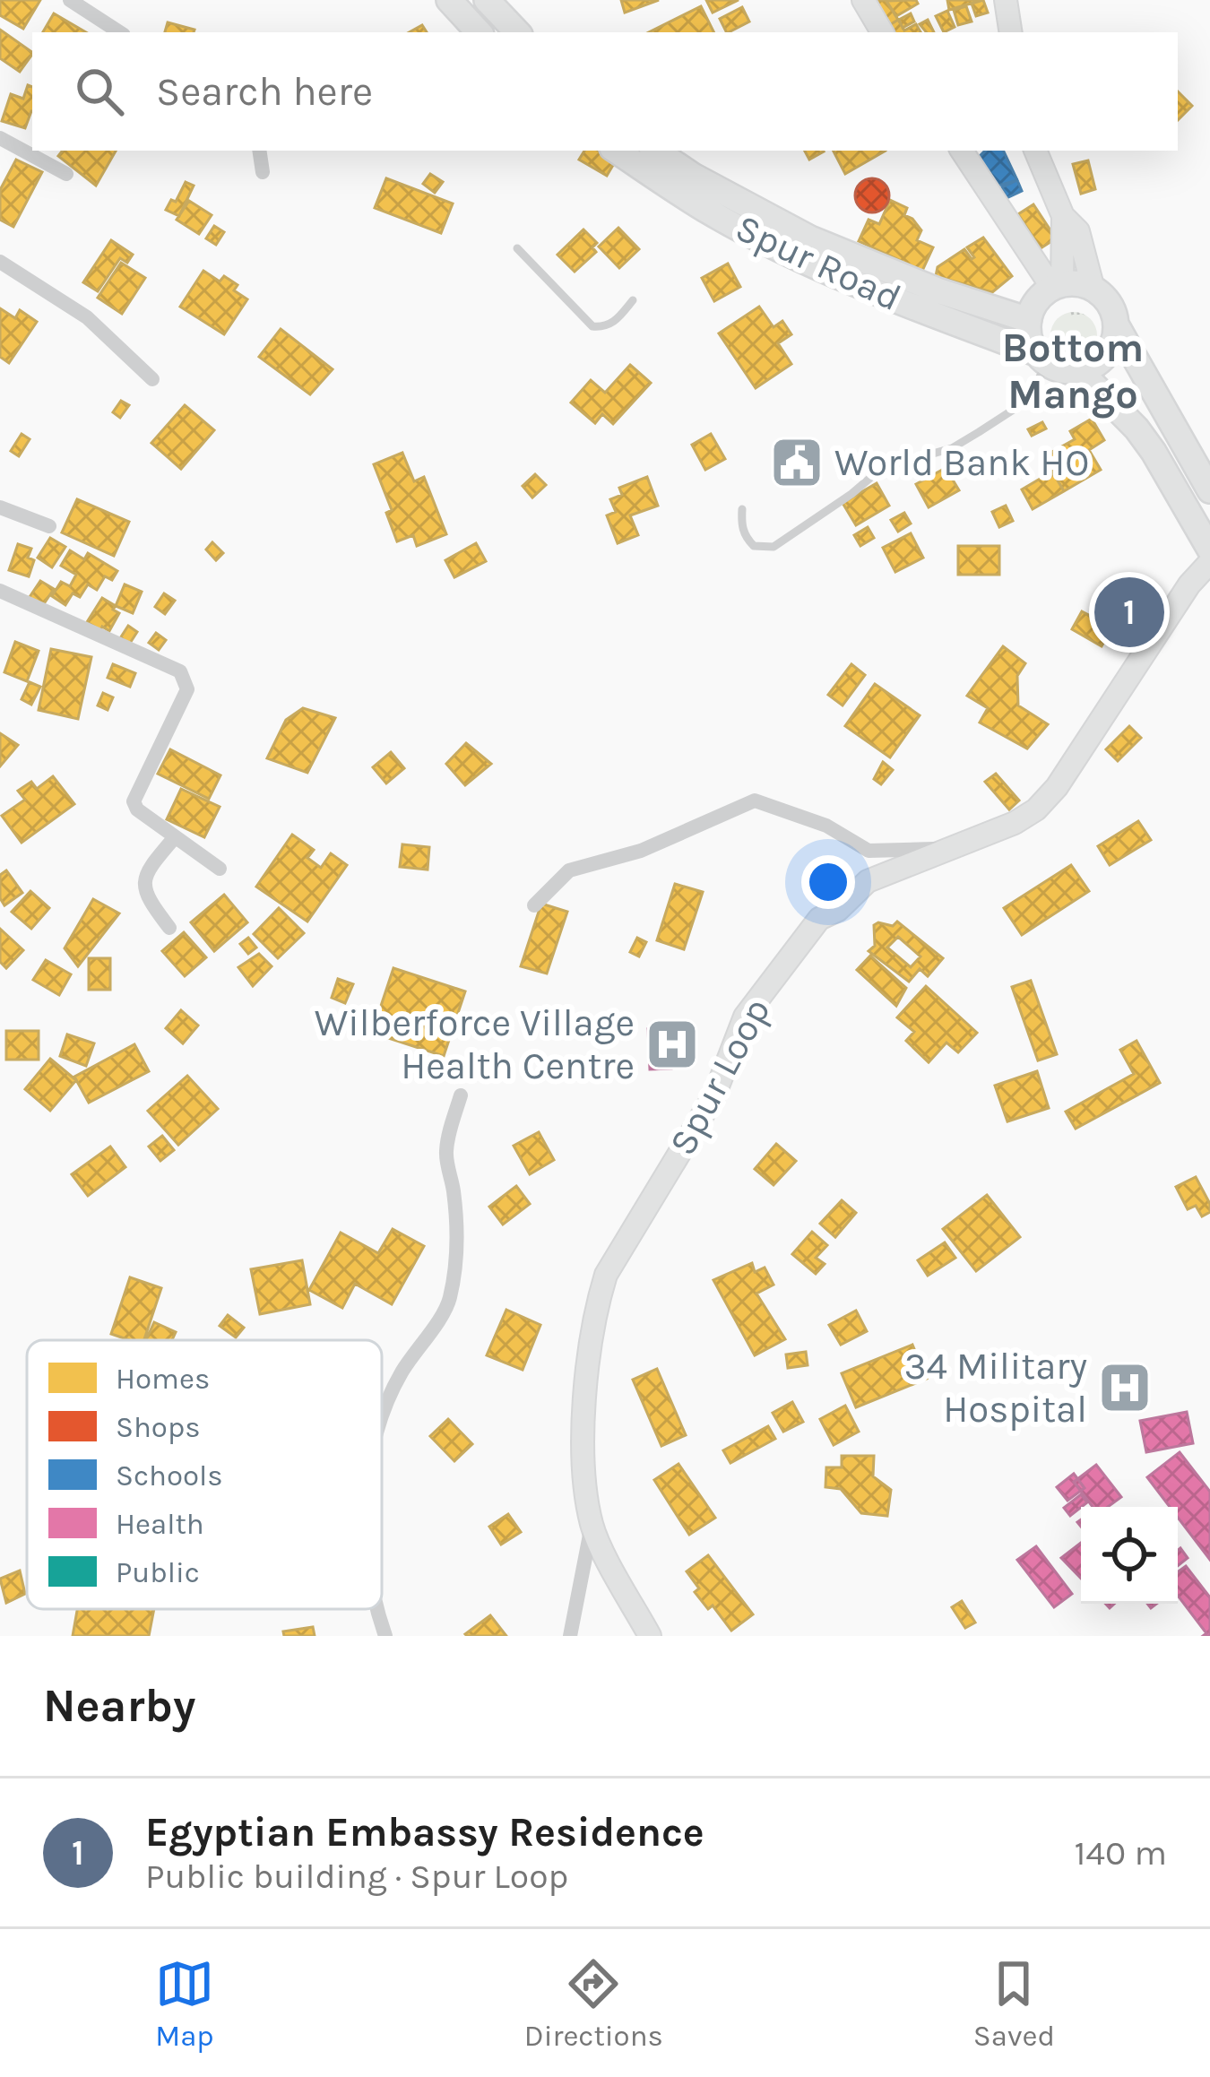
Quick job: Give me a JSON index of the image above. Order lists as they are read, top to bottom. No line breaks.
{"streets":{"main road":["Spur Road"],"street":["Spur Loop"]},"districts":["Bottom Mango"],"places":{"public building":["World Bank HO"],"hospital":["Wilberforce Village Health Centre","34 Military Hospital"]},"legend":["Homes","Shops","Schools","Health","Public"],"page":{"search":"Search here","pins":"1","heading":"Nearby","list":[{"mark":"1","name":"Egyptian Embassy Residence","note":"Public building · Spur Loop","value":"140 m"}],"nav":["Map","Directions","Saved"]}}
